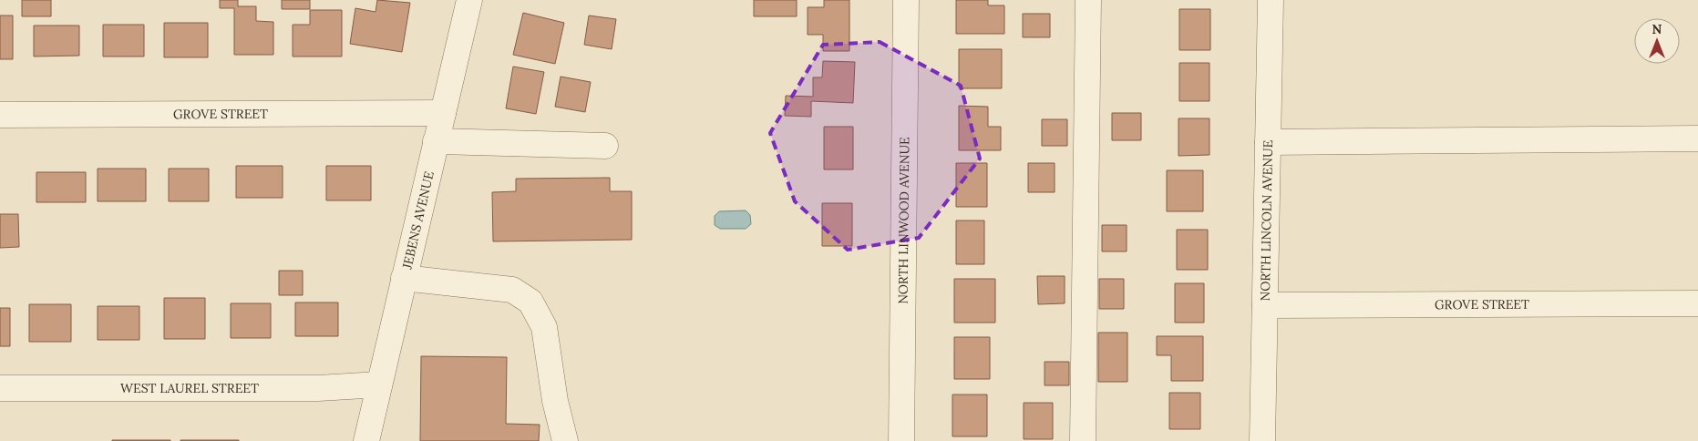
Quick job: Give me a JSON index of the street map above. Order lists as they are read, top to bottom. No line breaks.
{"streets":{"street":["GROVE STREET","JEBENS AVENUE","NORTH LINWOOD AVENUE","NORTH LINCOLN AVENUE","WEST LAUREL STREET"]},"crossings":[["GROVE STREET","JEBENS AVENUE"],["GROVE STREET","NORTH LINCOLN AVENUE"],["JEBENS AVENUE","WEST LAUREL STREET"]],"north":"top"}
